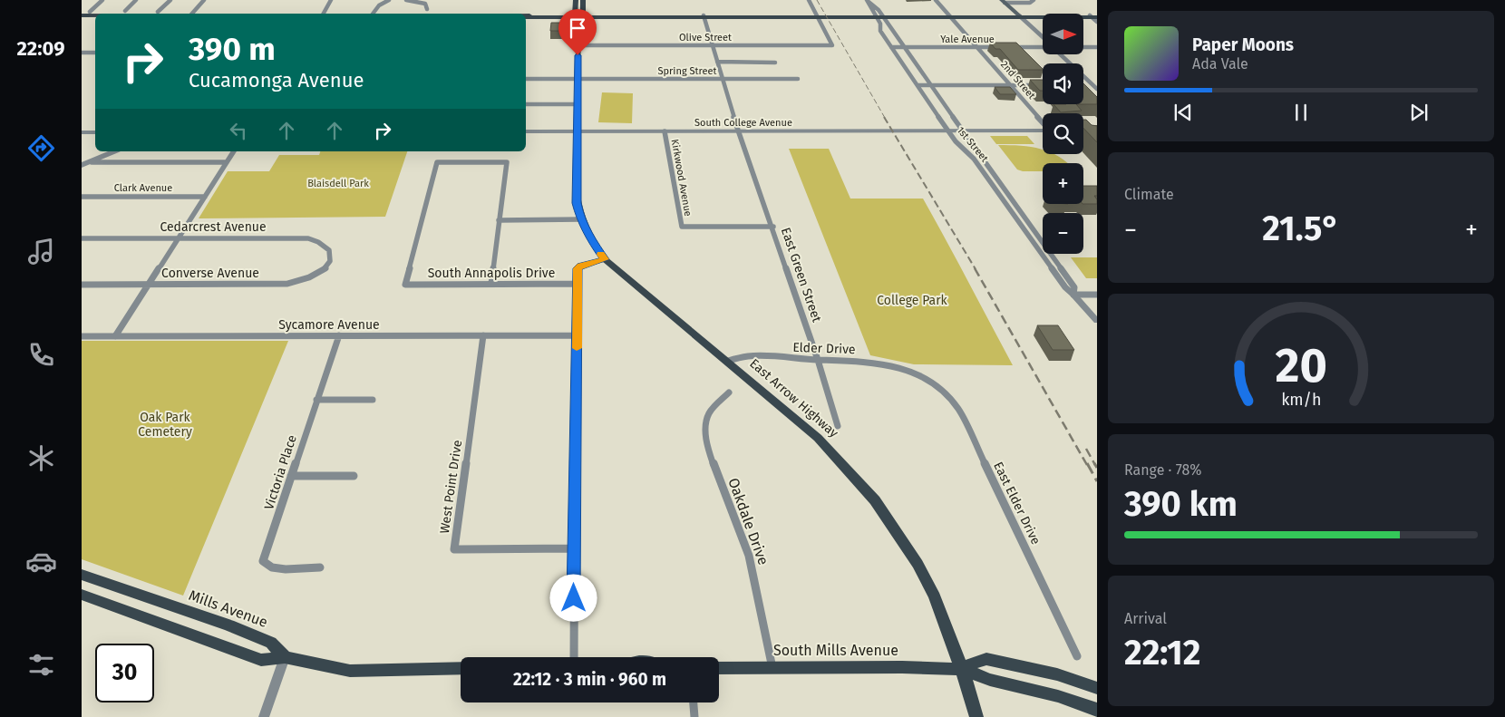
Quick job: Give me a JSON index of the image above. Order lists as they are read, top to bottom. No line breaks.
{"streets":{"main road":["East Arrow Highway","Mills Avenue","South Mills Avenue"],"street":["Olive Street","Yale Avenue","Spring Street","2nd Street","South College Avenue","1st Street","Kirkwood Avenue","Clark Avenue","Cedarcrest Avenue","Converse Avenue","South Annapolis Drive","East Green Street","Sycamore Avenue","Elder Drive","Victoria Place","West Point Drive","East Elder Drive","Oakdale Drive"]},"crossings":[["Olive Street","East Green Street"],["Olive Street","East Arrow Highway"],["Yale Avenue","2nd Street"],["Yale Avenue","1st Street"],["Spring Street","East Green Street"],["Spring Street","East Arrow Highway"],["South College Avenue","1st Street"],["South College Avenue","Kirkwood Avenue"],["South College Avenue","East Green Street"],["South College Avenue","East Arrow Highway"],["Kirkwood Avenue","East Green Street"],["Cedarcrest Avenue","Converse Avenue"],["East Green Street","Elder Drive"],["Sycamore Avenue","Victoria Place"],["Sycamore Avenue","West Point Drive"],["Elder Drive","East Arrow Highway"],["Elder Drive","East Elder Drive"],["East Arrow Highway","South Mills Avenue"],["Oakdale Drive","South Mills Avenue"]],"parks":["Blaisdell Park","College Park","Oak Park Cemetery"],"north":"right","page":{"tabs":"22:09","map_buttons":["+","−"],"turn":["390 m","Cucamonga Avenue"],"song":["Paper Moons","Ada Vale"],"tile":["Climate",["Range · 78%","390 km"],["Arrival","22:12"]],"heat":["−","21.5°","+"],"limit":"30","trip":"22:12 · 3 min · 960 m","gauge":["20","km/h"]}}
